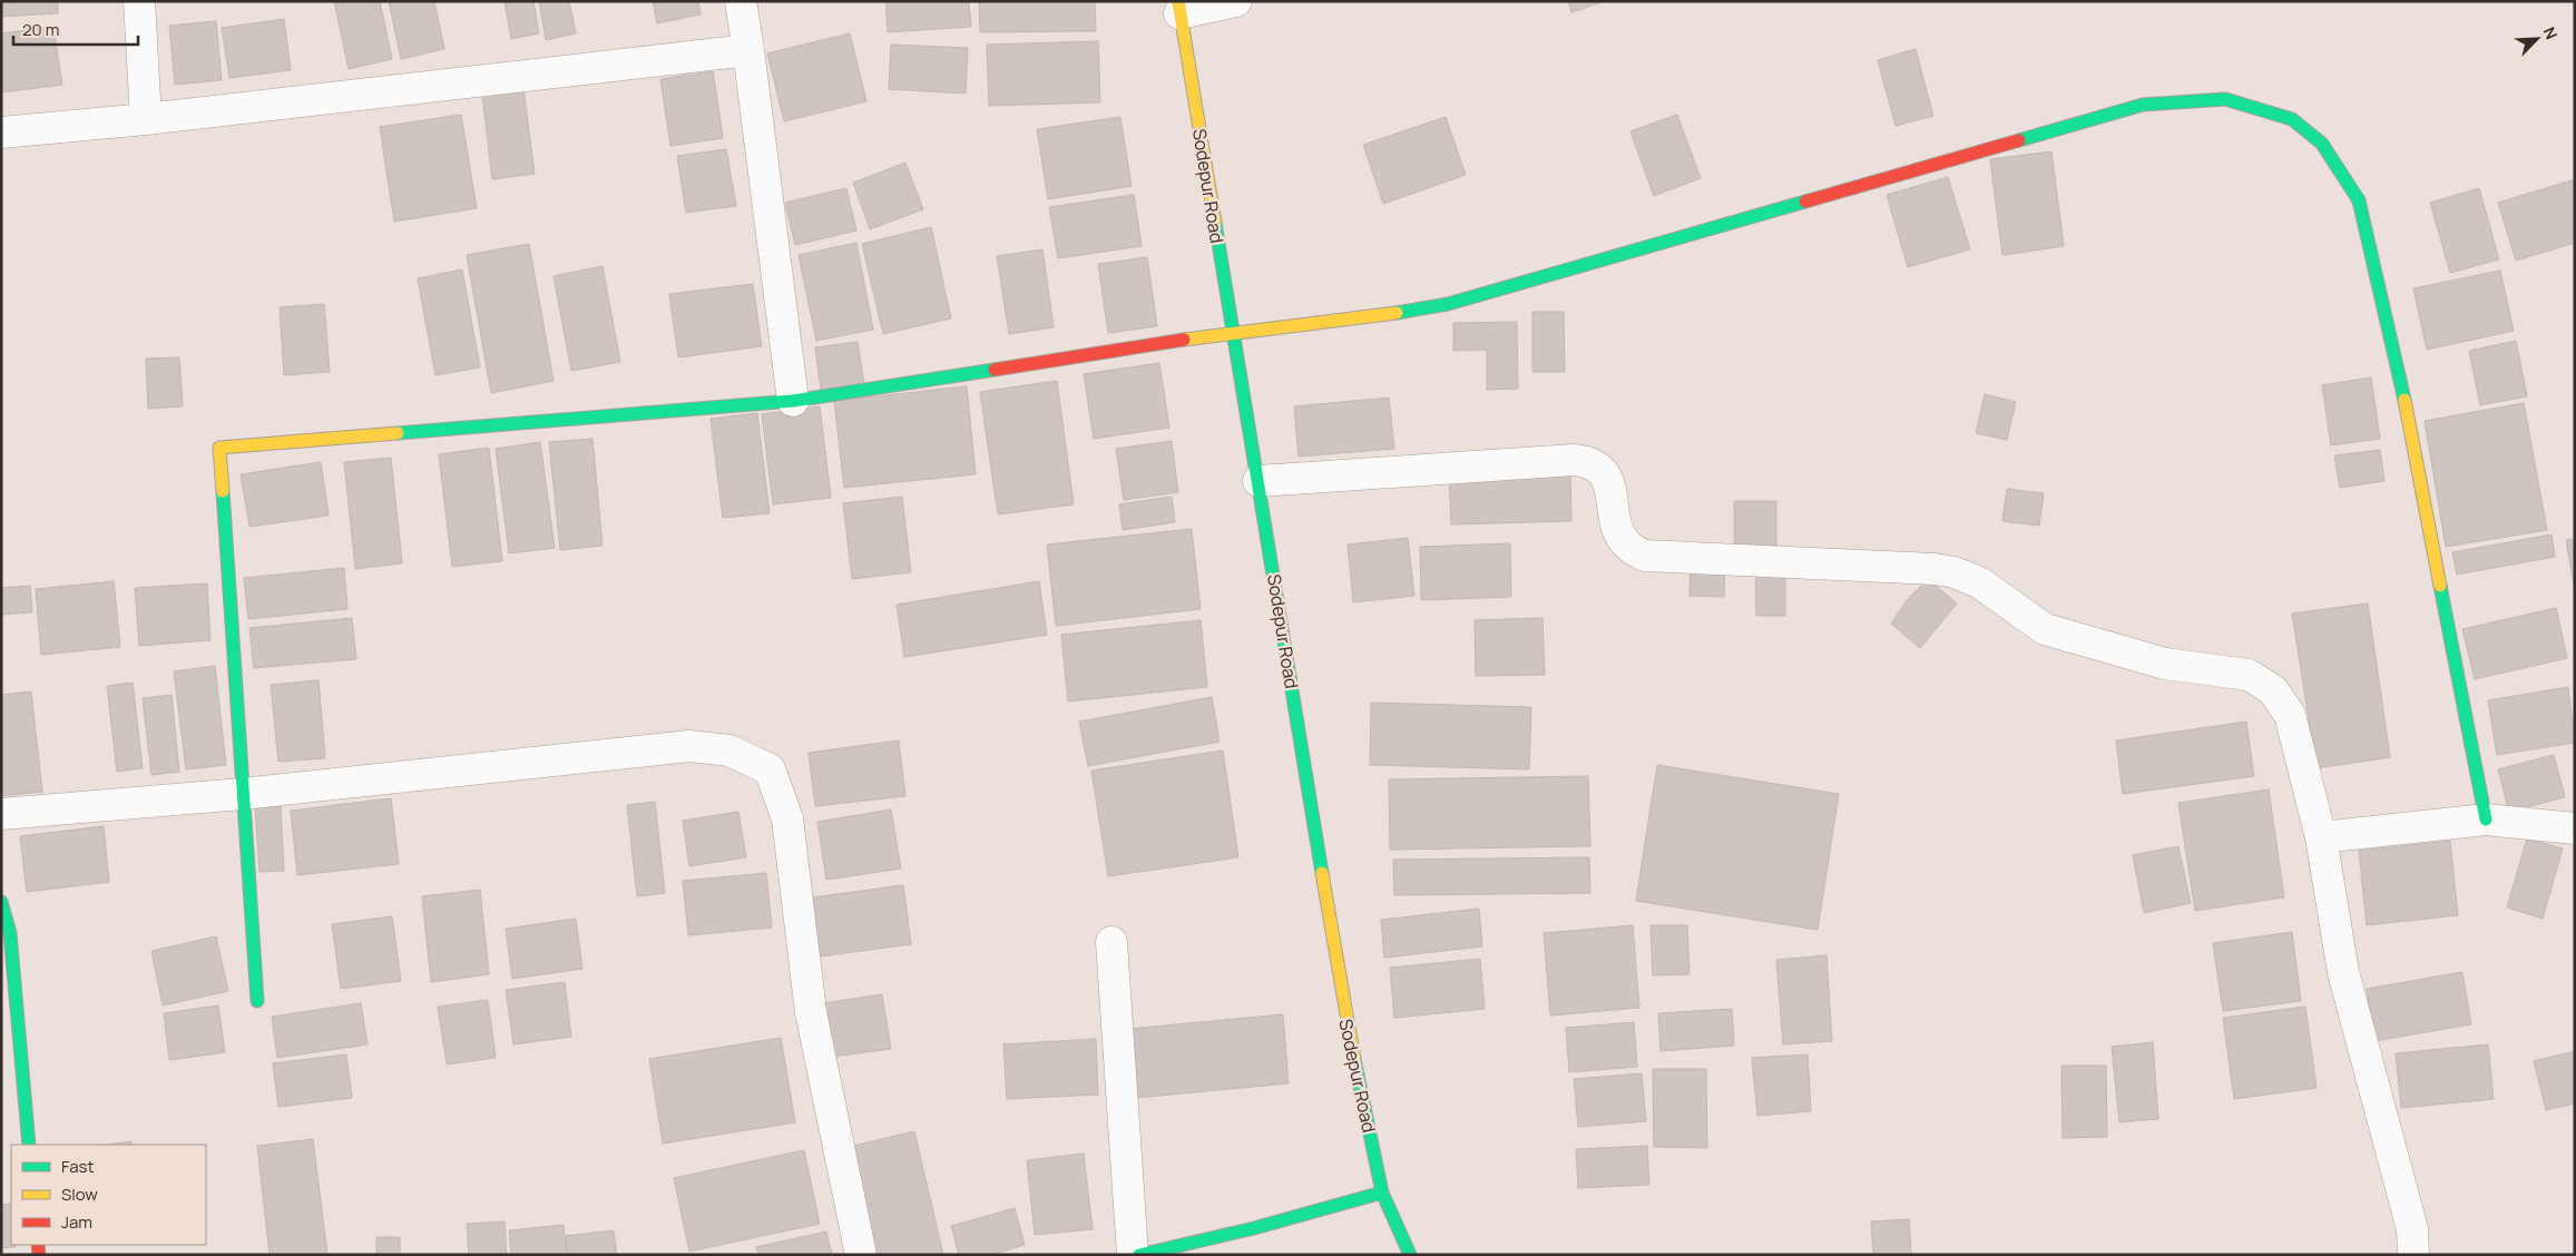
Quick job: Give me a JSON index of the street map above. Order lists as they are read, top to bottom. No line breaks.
{"streets":{"street":["Sodepur Road"]},"legend":["Fast","Slow","Jam"],"scale_bar":"20 m","north":"top right"}
